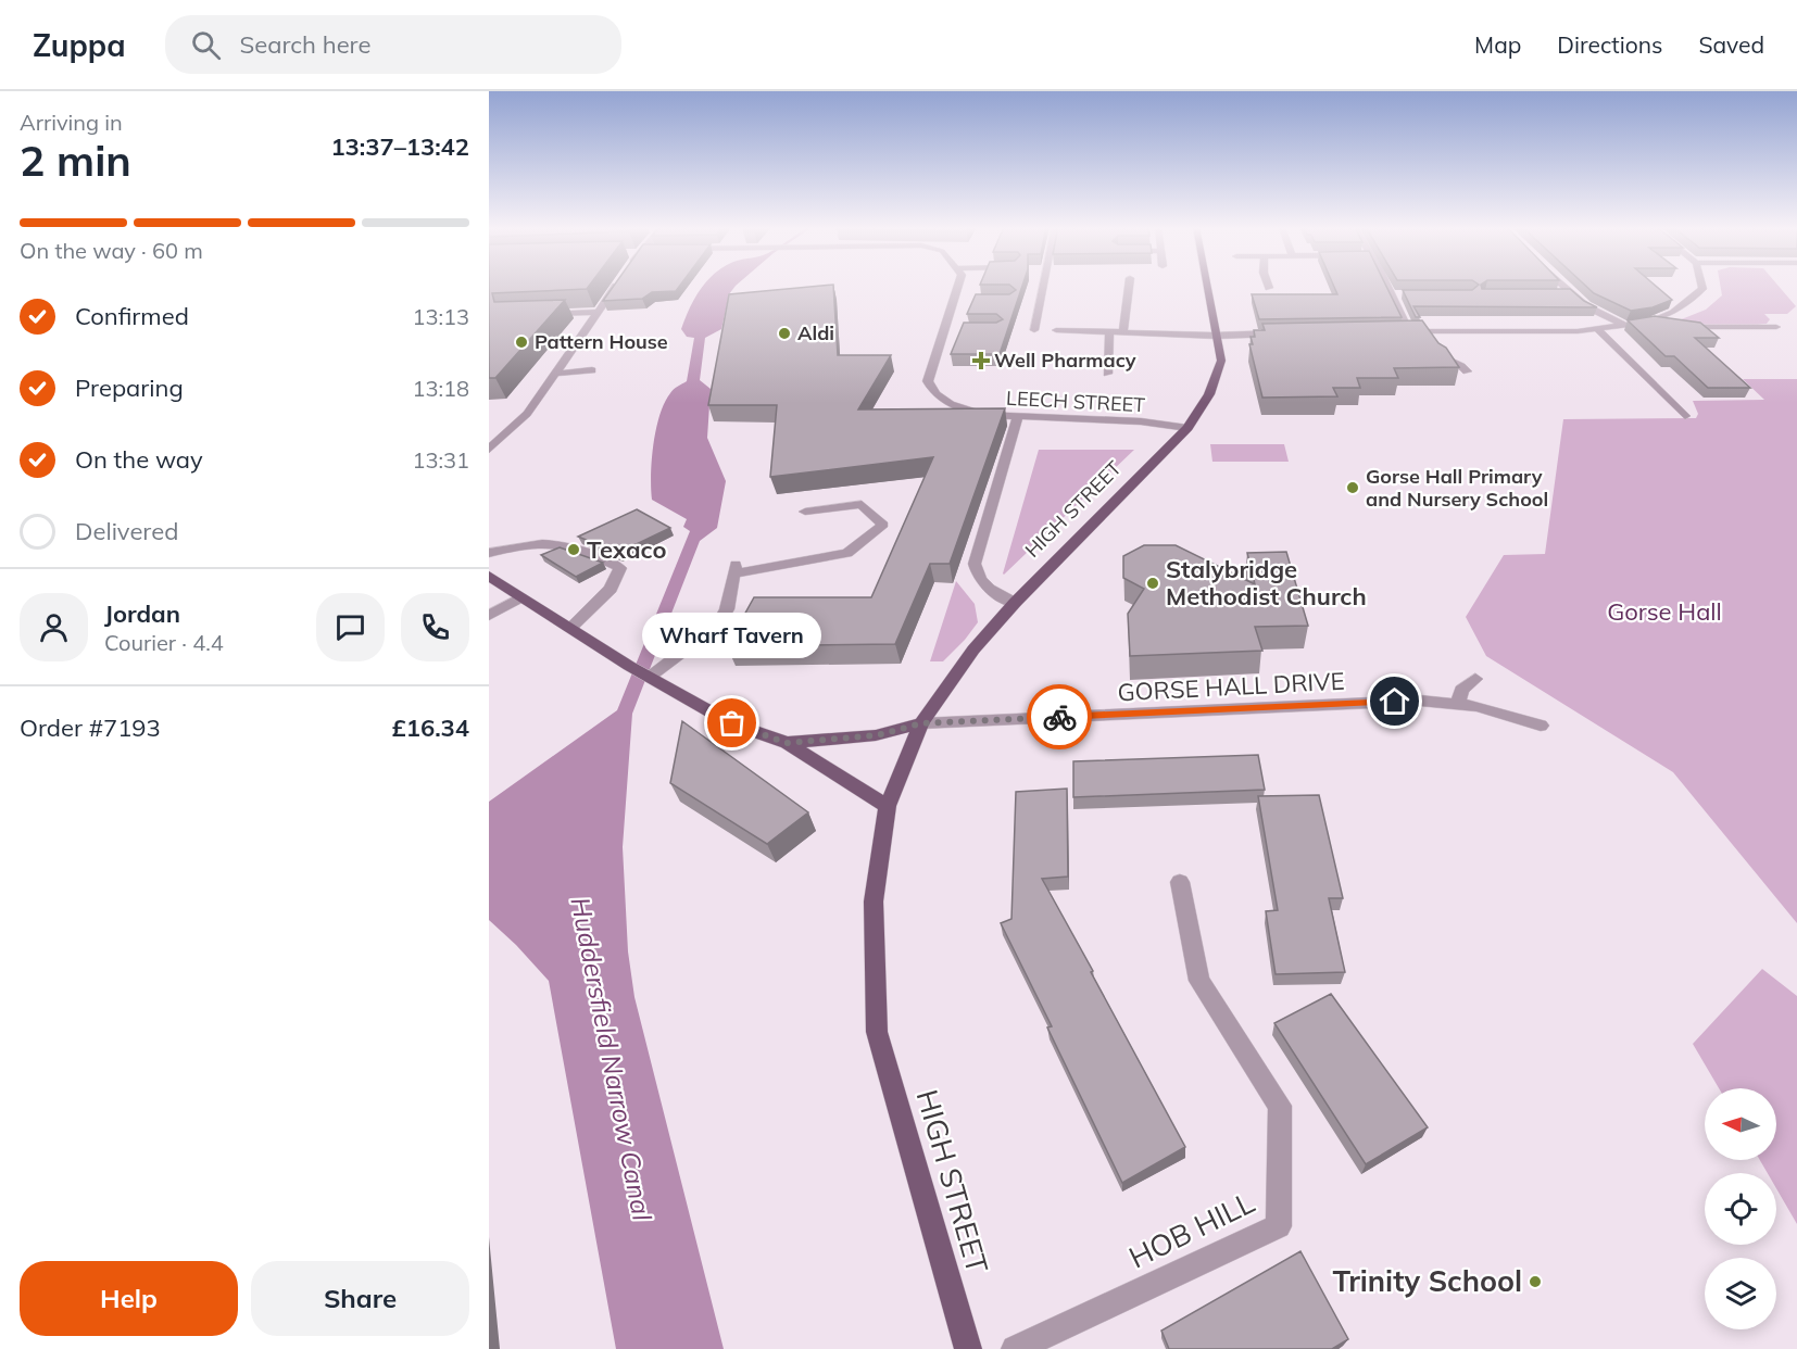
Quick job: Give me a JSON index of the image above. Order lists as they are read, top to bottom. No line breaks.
{"streets":{"main road":["HIGH STREET"],"street":["LEECH STREET","GORSE HALL DRIVE","HOB HILL"]},"crossings":[["LEECH STREET","HIGH STREET"],["HIGH STREET","GORSE HALL DRIVE"]],"water":["Huddersfield Narrow Canal"],"parks":["Gorse Hall"],"places":{"other":["Aldi","Pattern House","Gorse Hall Primary and Nursery School","Texaco","Stalybridge Methodist Church","Wharf Tavern","Trinity School"],"health":["Well Pharmacy"]},"north":"left","page":{"header":"Zuppa","search":"Search here","nav":["Map","Directions","Saved"],"heading":["2 min","Arriving in","13:37–13:42"],"panel":["Jordan","Courier · 4.4","Order #7193","£16.34"],"bar":"On the way · 60 m","list":[["Confirmed","13:13"],["Preparing","13:18"],["On the way","13:31"],"Delivered"],"bubble":"Wharf Tavern","buttons":["Help","Share"]}}
